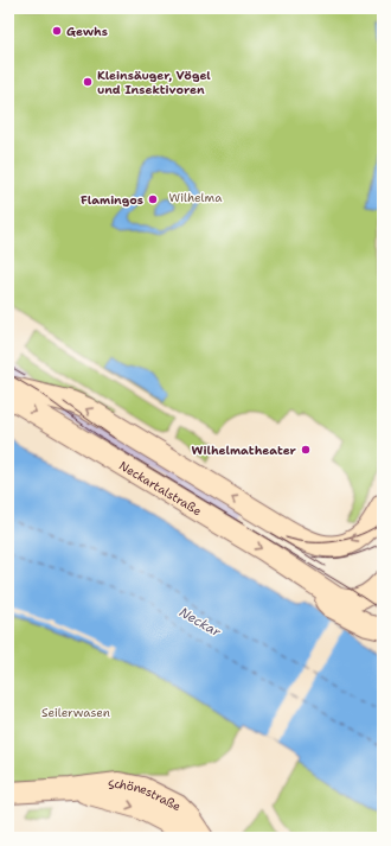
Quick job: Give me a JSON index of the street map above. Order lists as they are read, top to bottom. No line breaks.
{"streets":{"main road":["Neckartalstraße","Schönestraße"]},"one_way":["Neckartalstraße"],"water":["Neckar"],"parks":["Wilhelma","Seilerwasen"],"places":["Gewhs","Kleinsäuger, Vögel und Insektivoren","Flamingos","Wilhelmatheater"]}
